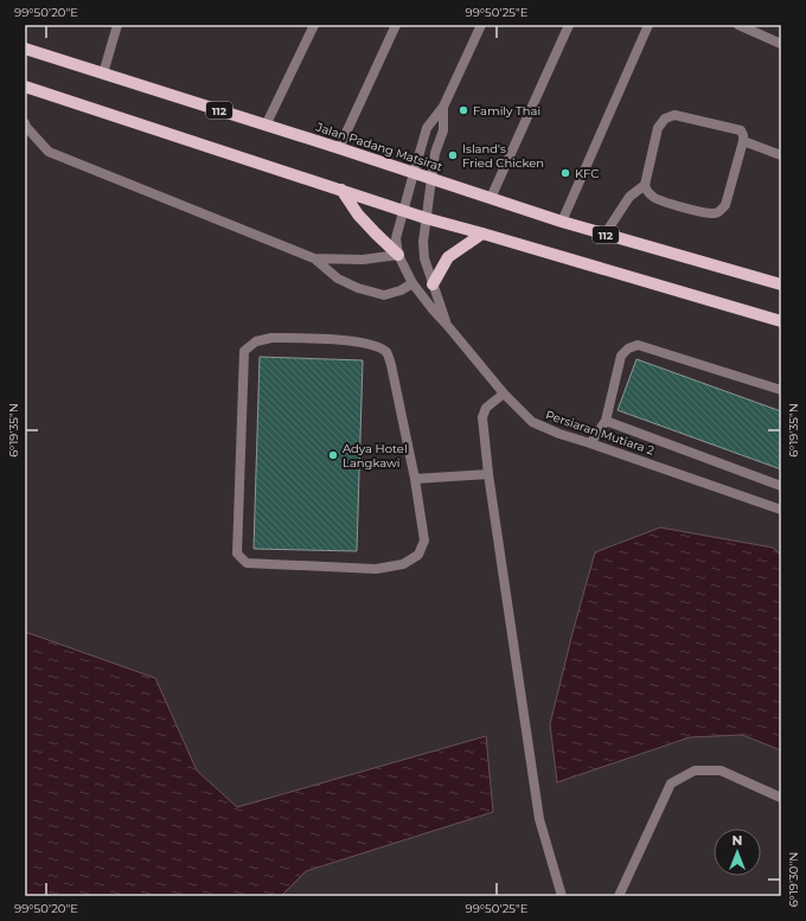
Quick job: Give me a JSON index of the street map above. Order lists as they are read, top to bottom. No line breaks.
{"streets":{"main road":["112","Jalan Padang Matsirat"],"street":["Persiaran Mutiara 2"]},"crossings":[["Jalan Padang Matsirat","Persiaran Mutiara 2"]],"places":["Family Thai","Island's Fried Chicken","KFC","Adya Hotel Langkawi"],"north":"top","coordinates":["99°50'20\"E","99°50'25\"E","6°19'35\"N","6°19'30\"N"]}
